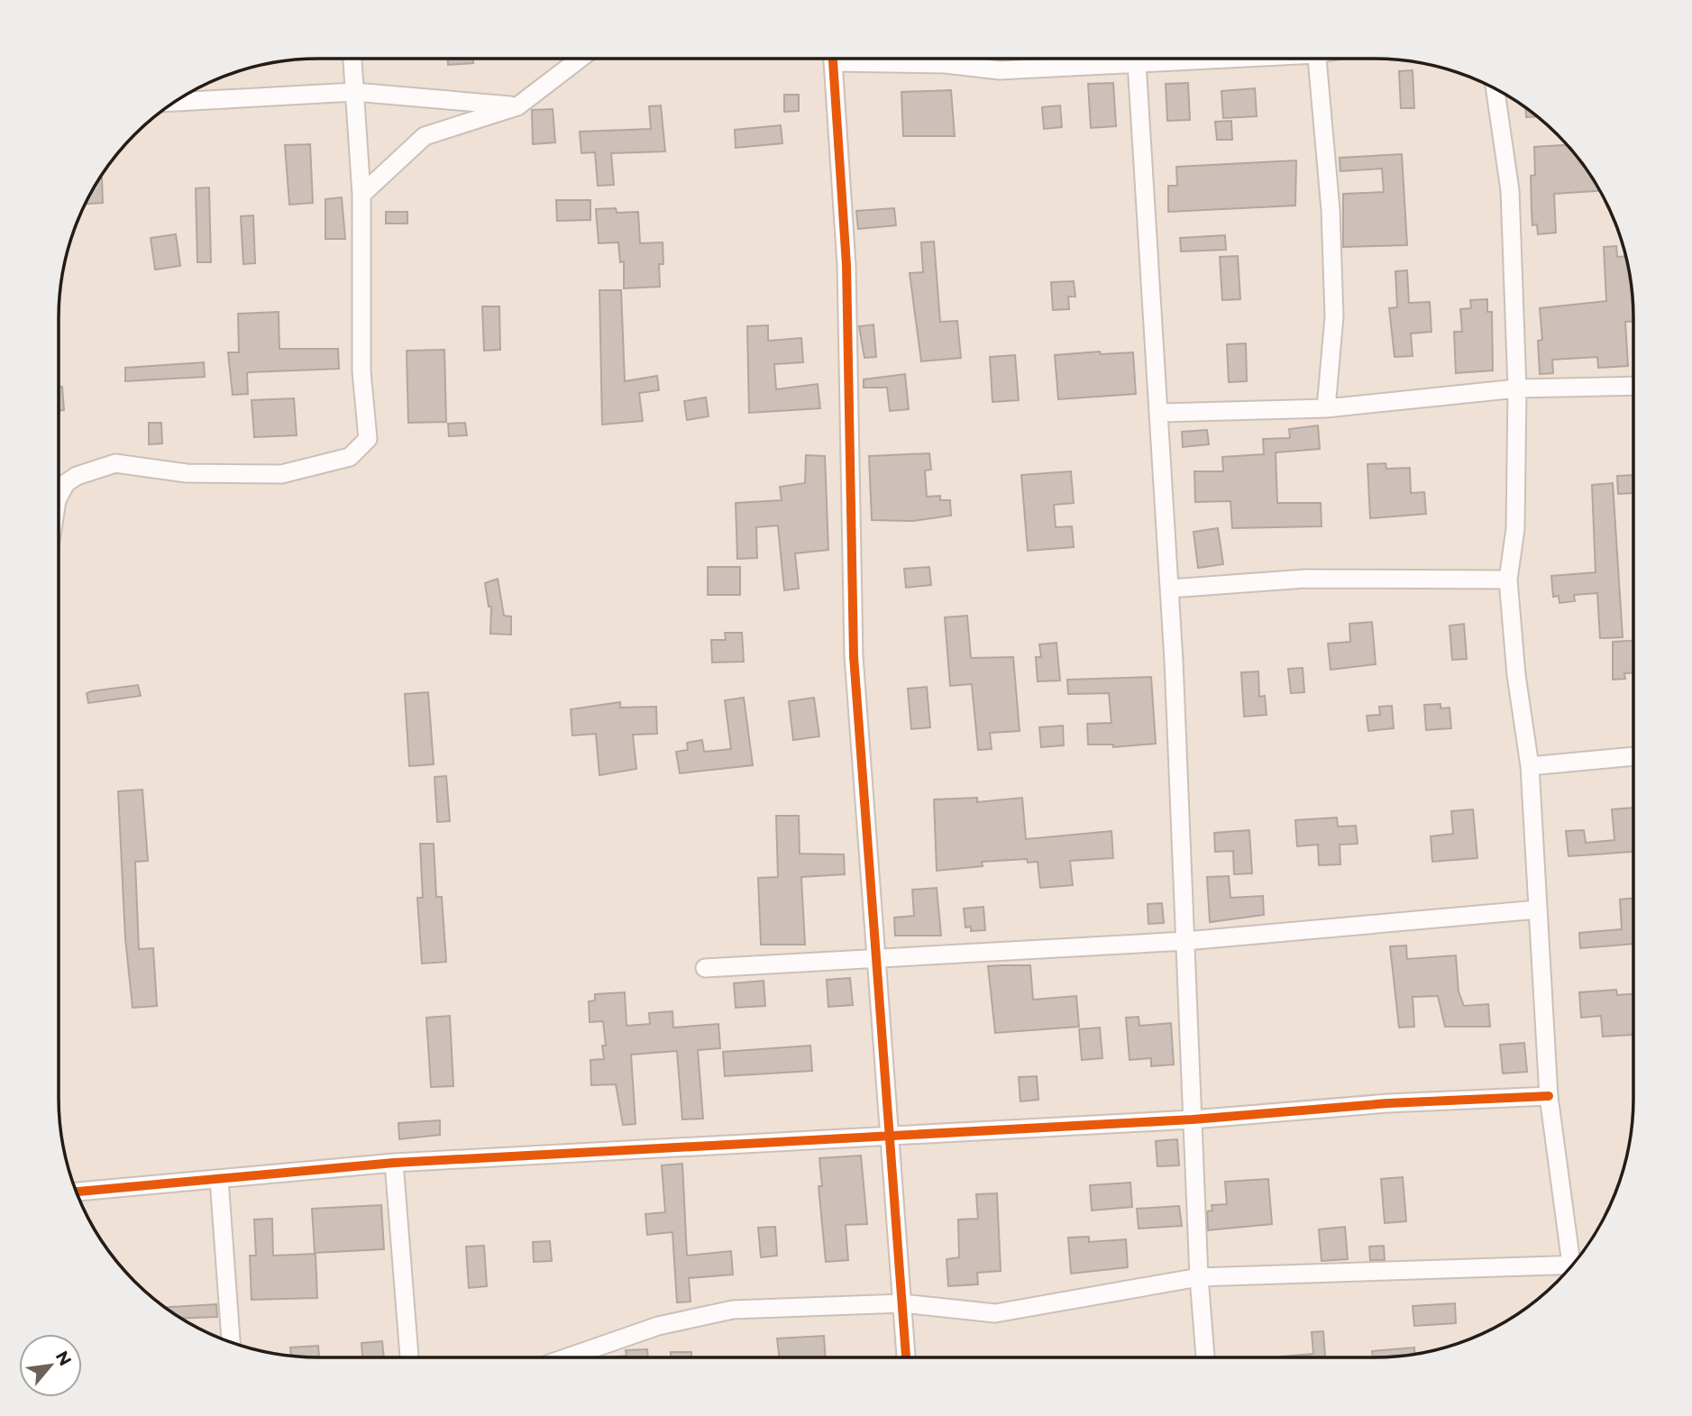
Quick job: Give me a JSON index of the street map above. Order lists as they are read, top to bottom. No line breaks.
{"north":"top right"}
